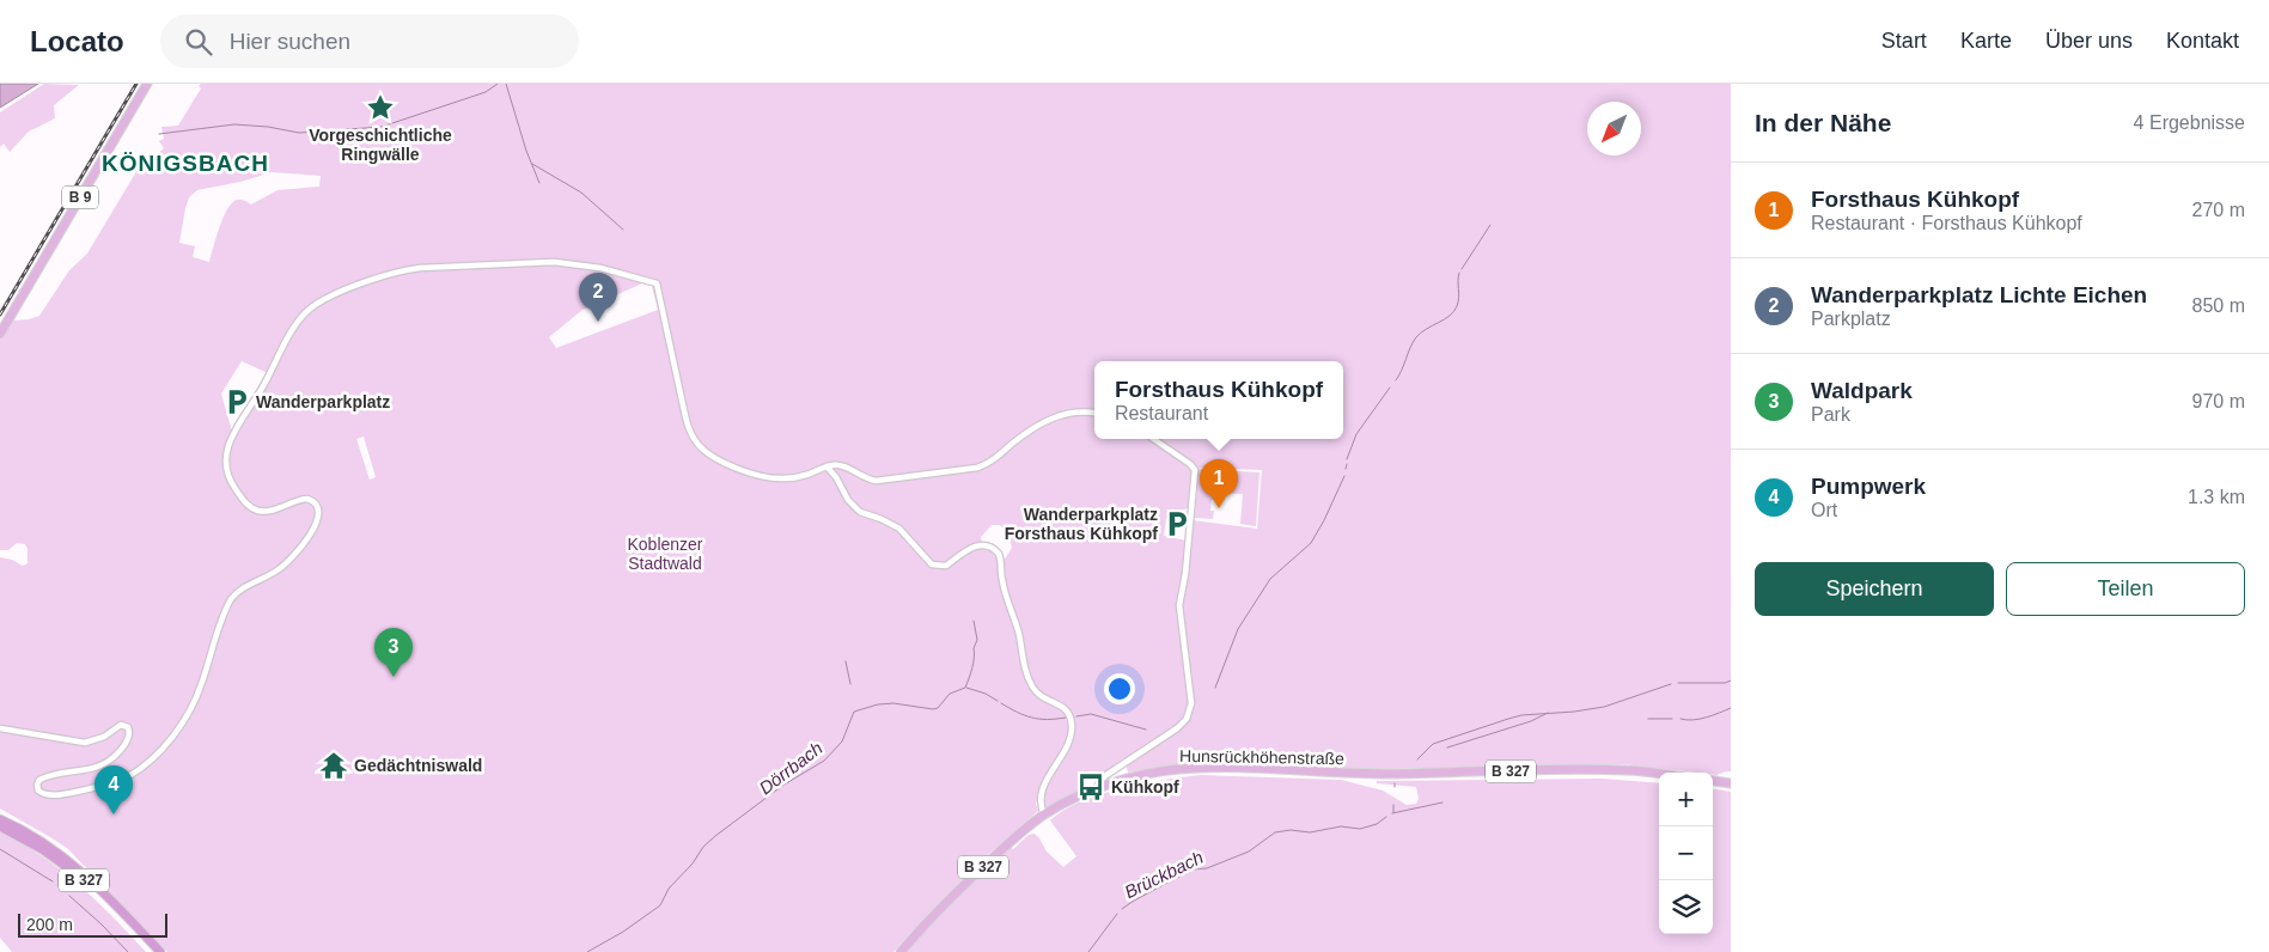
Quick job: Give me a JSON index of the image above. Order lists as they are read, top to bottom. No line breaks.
{"streets":{"highway":["B 327"],"main road":["B 9","Hunsrückhöhenstraße"]},"districts":["KÖNIGSBACH"],"water":["Dörrbach","Brückbach"],"parks":["Koblenzer Stadtwald"],"places":{"place":["Vorgeschichtliche Ringwälle"],"parking":["Wanderparkplatz","Wanderparkplatz Forsthaus Kühkopf"],"temple":["Gedächtniswald"],"bus stop":["Kühkopf"]},"scale_bar":"200 m","north":"bottom left","page":{"header":"Locato","search":"Hier suchen","nav":["Start","Karte","Über uns","Kontakt"],"heading":["In der Nähe","4 Ergebnisse"],"list":[{"mark":"1","name":"Forsthaus Kühkopf","note":"Restaurant · Forsthaus Kühkopf","value":"270 m"},{"mark":"2","name":"Wanderparkplatz Lichte Eichen","note":"Parkplatz","value":"850 m"},{"mark":"3","name":"Waldpark","note":"Park","value":"970 m"},{"mark":"4","name":"Pumpwerk","note":"Ort","value":"1.3 km"}],"pins":["2","1","3","4"],"popup":["Forsthaus Kühkopf","Restaurant"],"buttons":["Speichern","Teilen"],"map_buttons":["+","−"],"scale":"200 m"}}
